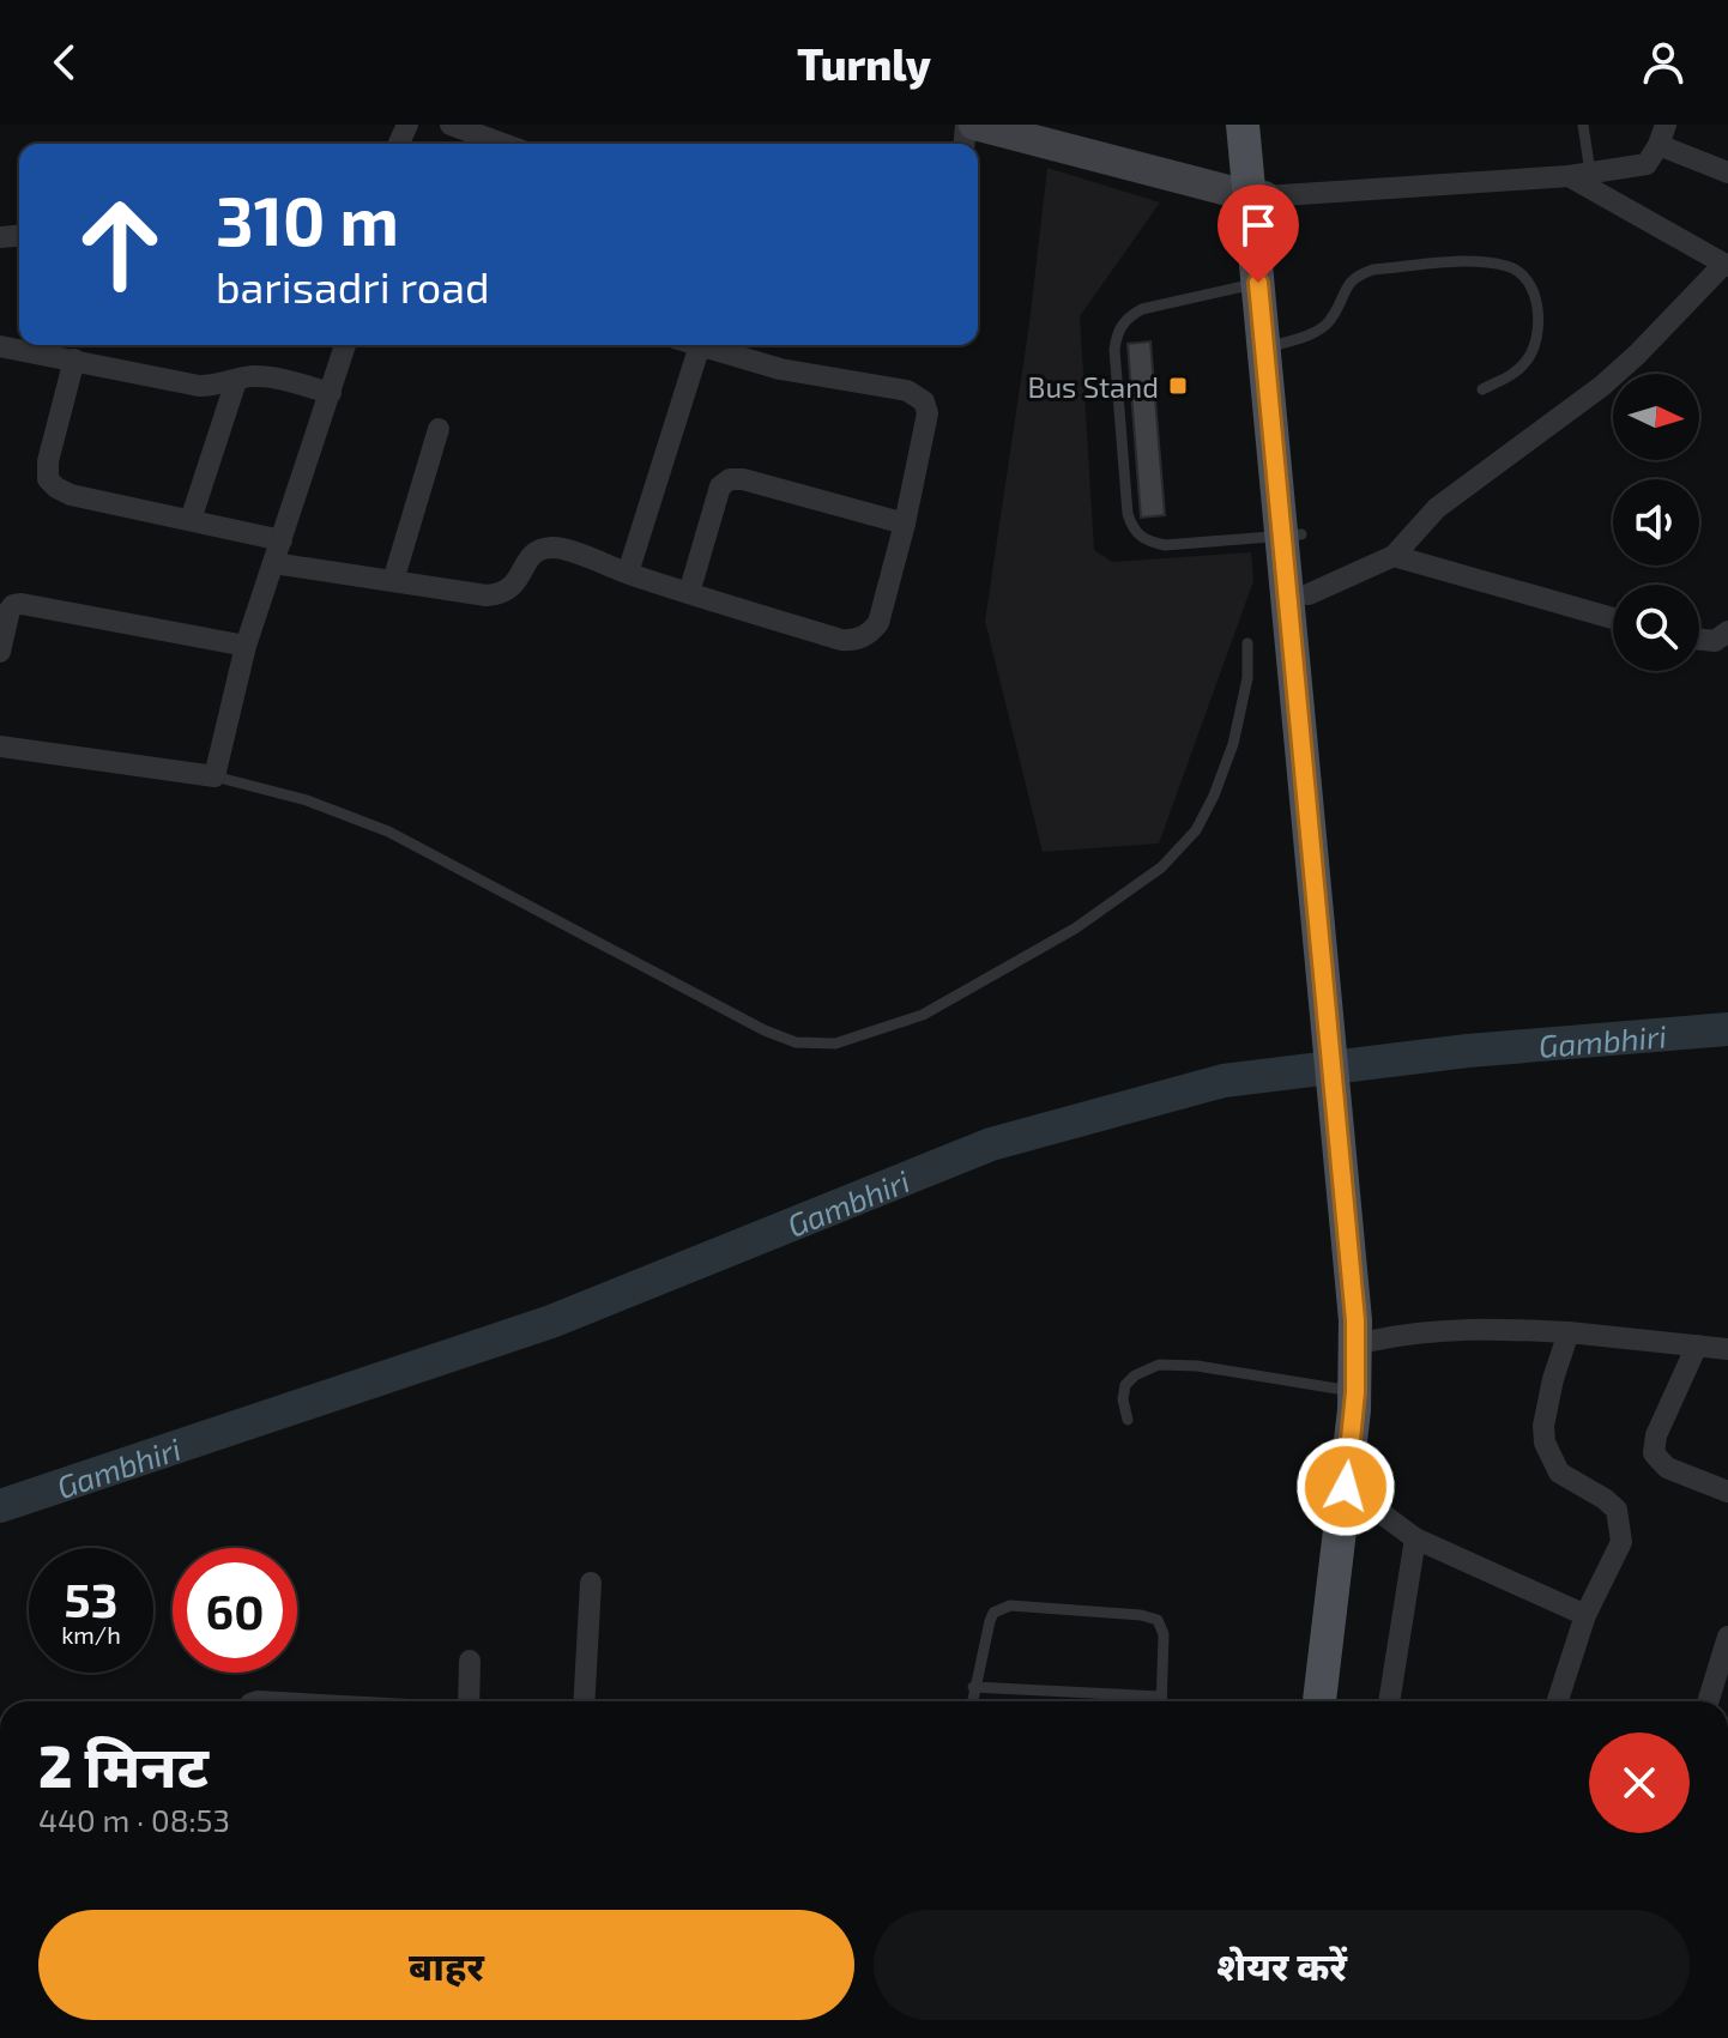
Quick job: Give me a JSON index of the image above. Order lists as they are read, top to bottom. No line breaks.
{"water":["Gambhiri"],"places":{"transit":["Bus Stand"]},"north":"right","page":{"header":"Turnly","turn":["310 m","barisadri road"],"speed":"53 km/h","limit":"60","heading":["2 मिनट","440 m · 08:53"],"buttons":["बाहर","शेयर करें"]}}
